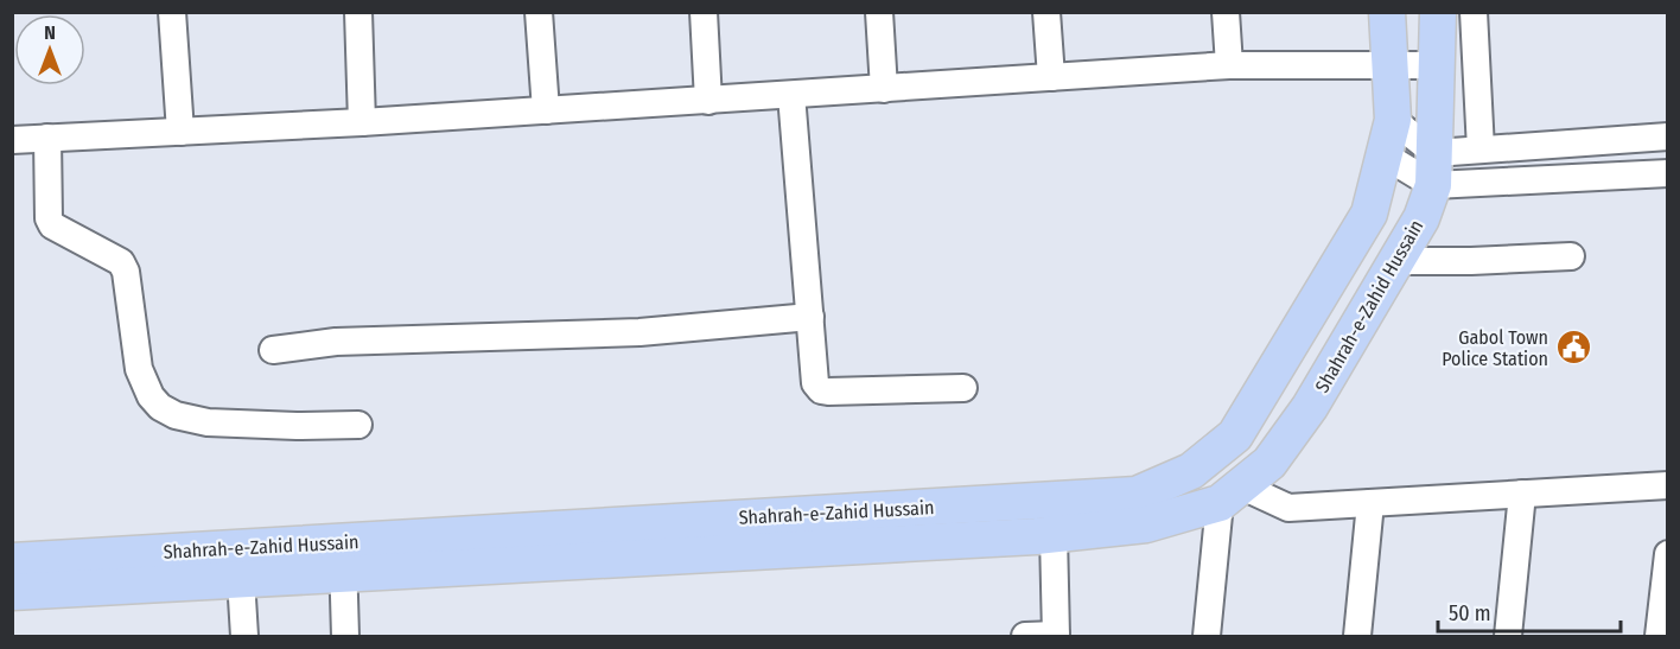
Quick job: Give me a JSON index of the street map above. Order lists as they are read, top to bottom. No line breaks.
{"streets":{"main road":["Shahrah-e-Zahid Hussain"]},"places":{"public building":["Gabol Town Police Station"]},"scale_bar":"50 m","north":"top"}
